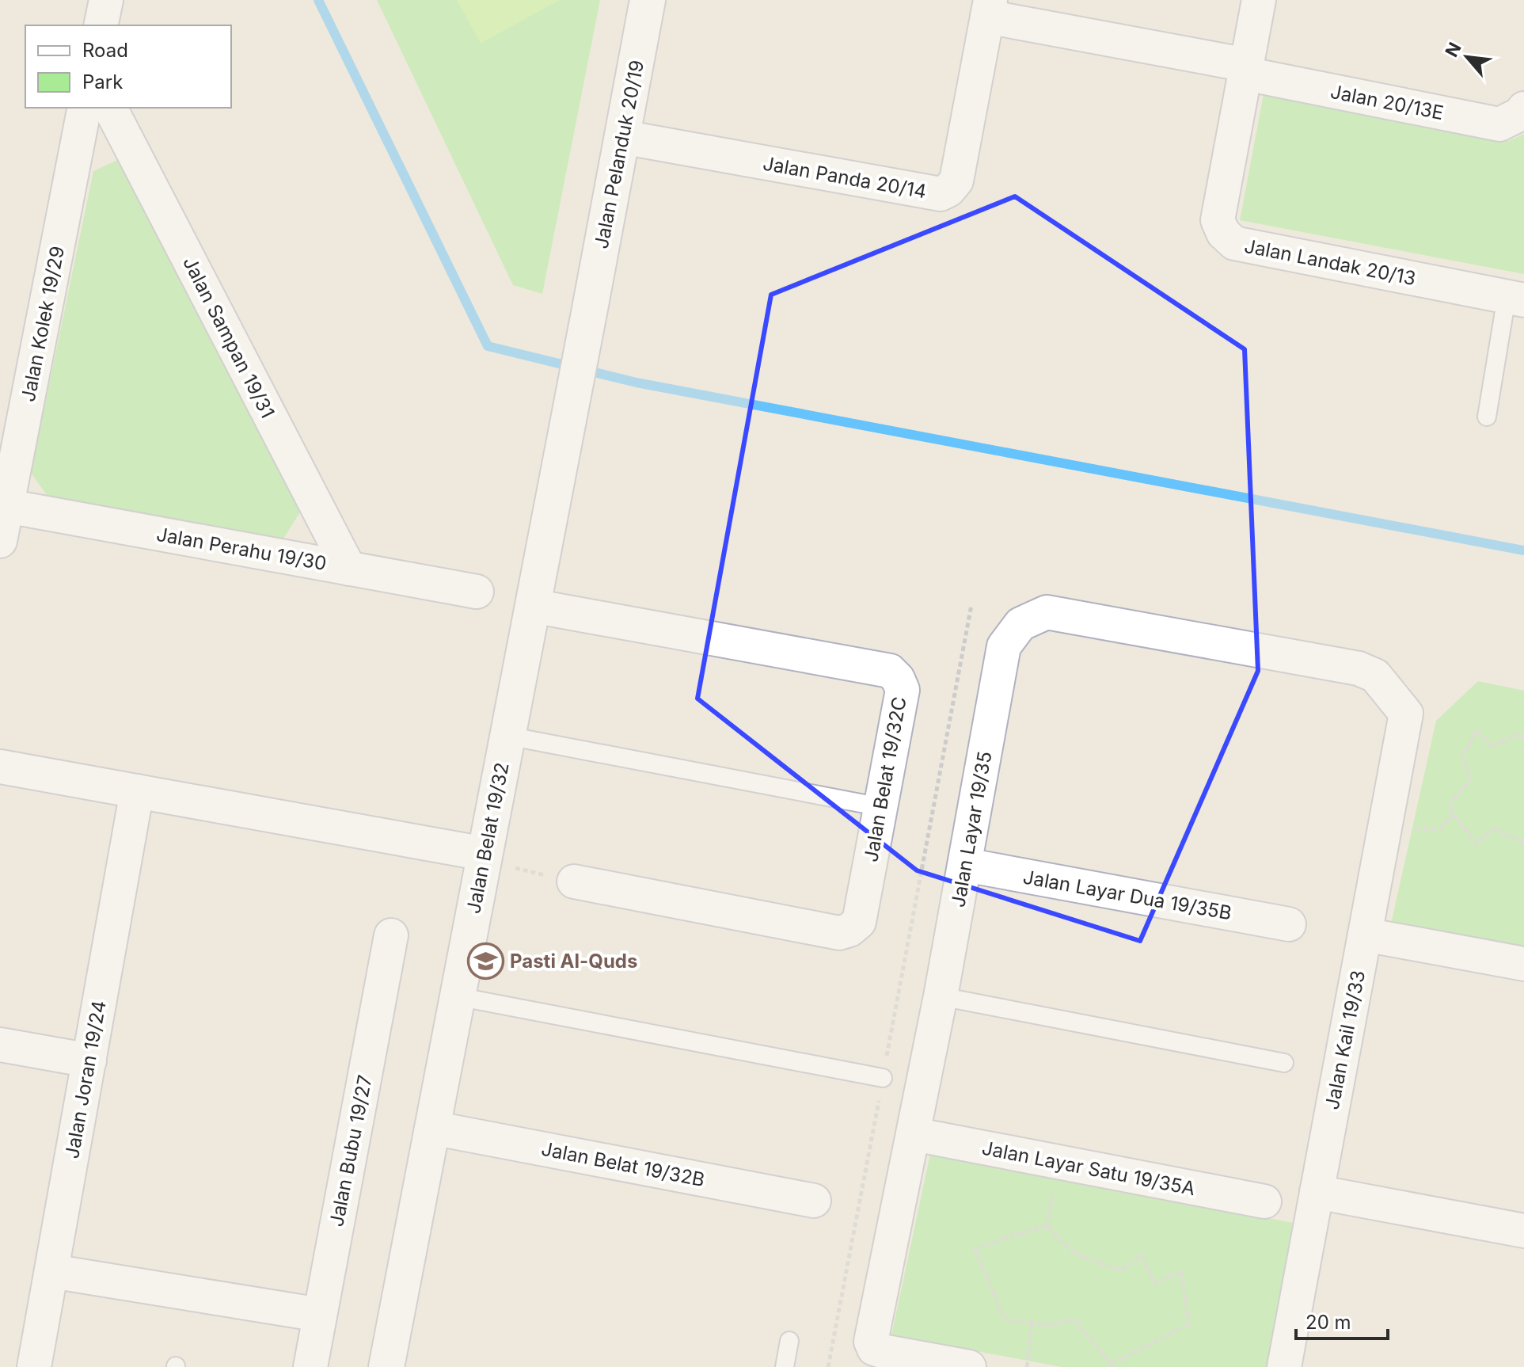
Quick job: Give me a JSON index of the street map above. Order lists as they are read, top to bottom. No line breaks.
{"streets":{"street":["Jalan 20/13E","Jalan Pelanduk 20/19","Jalan Panda 20/14","Jalan Landak 20/13","Jalan Kolek 19/29","Jalan Sampan 19/31","Jalan Perahu 19/30","Jalan Belat 19/32C","Jalan Layar 19/35","Jalan Belat 19/32","Jalan Layar Dua 19/35B","Jalan Kail 19/33","Jalan Joran 19/24","Jalan Bubu 19/27","Jalan Belat 19/32B","Jalan Layar Satu 19/35A"]},"crossings":[["Jalan 20/13E","Jalan Panda 20/14"],["Jalan 20/13E","Jalan Landak 20/13"],["Jalan Pelanduk 20/19","Jalan Panda 20/14"],["Jalan Pelanduk 20/19","Jalan Belat 19/32"],["Jalan Kolek 19/29","Jalan Perahu 19/30"],["Jalan Sampan 19/31","Jalan Perahu 19/30"],["Jalan Belat 19/32C","Jalan Belat 19/32"],["Jalan Layar 19/35","Jalan Layar Dua 19/35B"],["Jalan Layar 19/35","Jalan Kail 19/33"],["Jalan Layar 19/35","Jalan Layar Satu 19/35A"],["Jalan Belat 19/32","Jalan Belat 19/32B"]],"places":{"school or university":["Pasti Al-Quds"]},"legend":["Road","Park"],"scale_bar":"20 m","north":"top left"}
